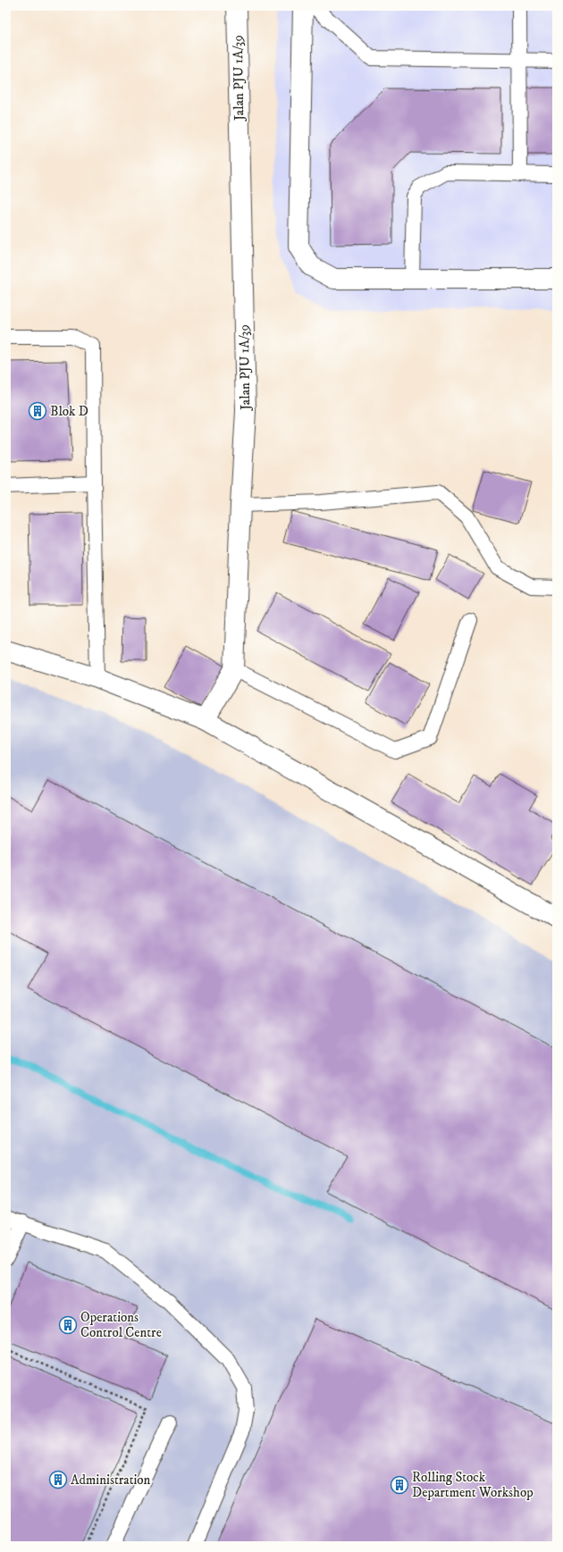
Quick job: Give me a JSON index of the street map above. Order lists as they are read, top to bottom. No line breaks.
{"streets":{"street":["Jalan PJU 1A/39"]},"places":{"building":["Blok D","Operations Control Centre","Administration","Rolling Stock Department Workshop"]}}
